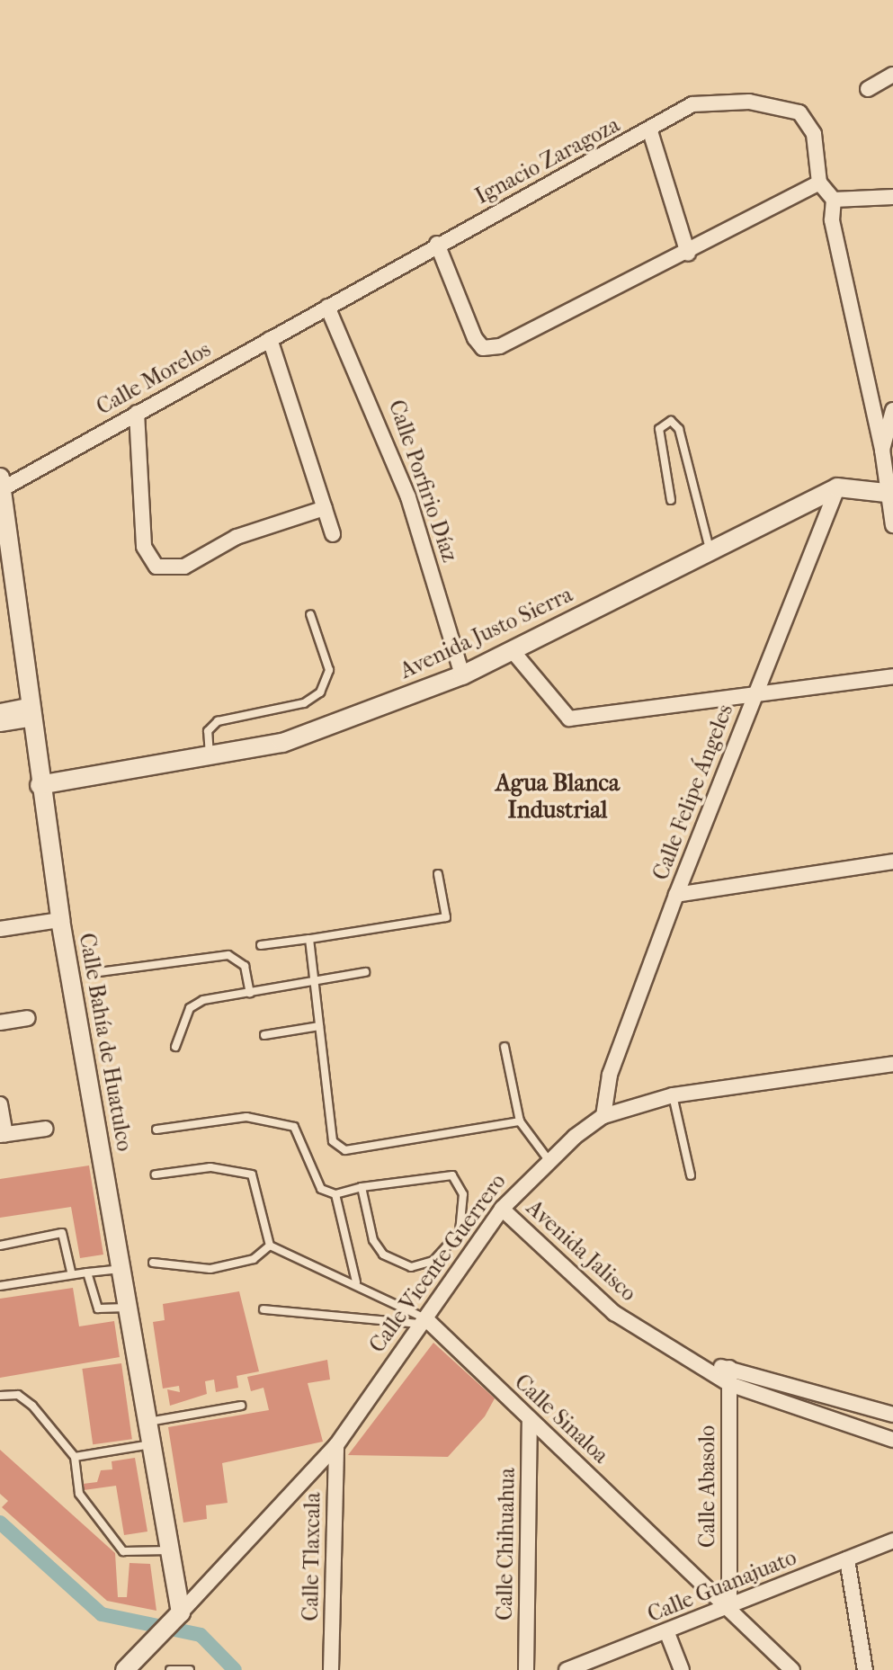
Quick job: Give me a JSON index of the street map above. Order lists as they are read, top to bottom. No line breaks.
{"streets":{"street":["Ignacio Zaragoza","Calle Morelos","Calle Porfirio Díaz","Avenida Justo Sierra","Calle Felipe Ángeles","Calle Bahía de Huatulco","Avenida Jalisco","Calle Vicente Guerrero","Calle Sinaloa","Calle Abasolo","Calle Chihuahua","Calle Tlaxcala","Calle Guanajuato"]},"crossings":[["Ignacio Zaragoza","Calle Morelos"],["Ignacio Zaragoza","Calle Porfirio Díaz"],["Calle Morelos","Calle Porfirio Díaz"],["Calle Morelos","Calle Bahía de Huatulco"],["Calle Porfirio Díaz","Avenida Justo Sierra"],["Avenida Justo Sierra","Calle Felipe Ángeles"],["Avenida Justo Sierra","Calle Bahía de Huatulco"],["Calle Felipe Ángeles","Calle Vicente Guerrero"],["Calle Bahía de Huatulco","Calle Vicente Guerrero"],["Avenida Jalisco","Calle Vicente Guerrero"],["Avenida Jalisco","Calle Abasolo"],["Calle Vicente Guerrero","Calle Sinaloa"],["Calle Vicente Guerrero","Calle Tlaxcala"],["Calle Sinaloa","Calle Abasolo"],["Calle Sinaloa","Calle Chihuahua"],["Calle Sinaloa","Calle Guanajuato"],["Calle Abasolo","Calle Guanajuato"]],"districts":["Agua Blanca Industrial"]}
